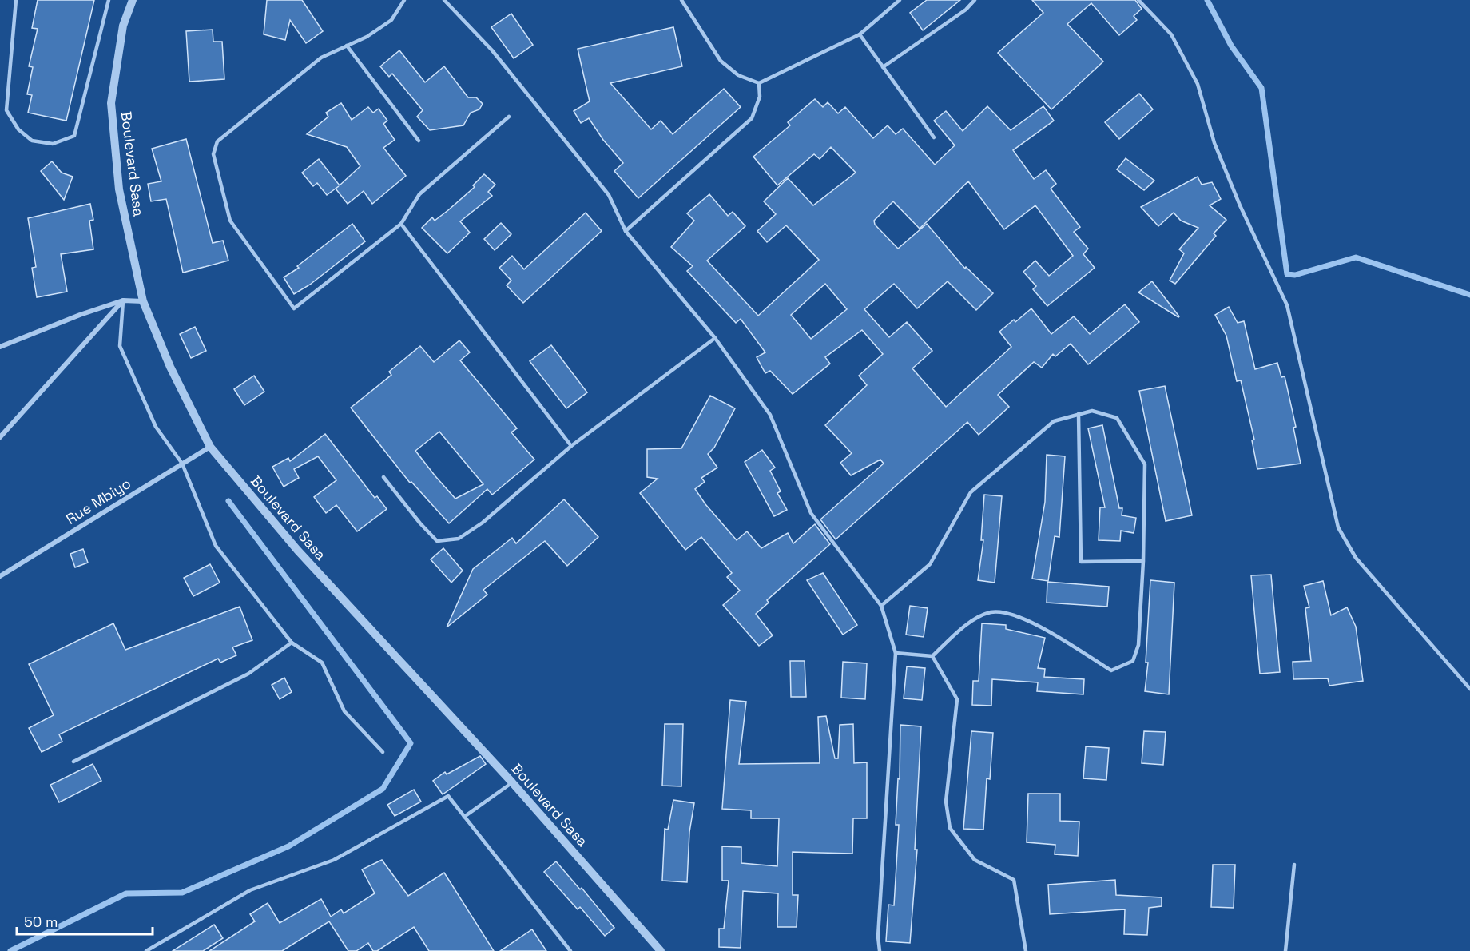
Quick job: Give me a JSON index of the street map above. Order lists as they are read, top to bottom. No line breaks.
{"streets":{"street":["Boulevard Sasa","Rue Mbiyo"]},"crossings":[["Boulevard Sasa","Rue Mbiyo"]],"scale_bar":"50 m"}
